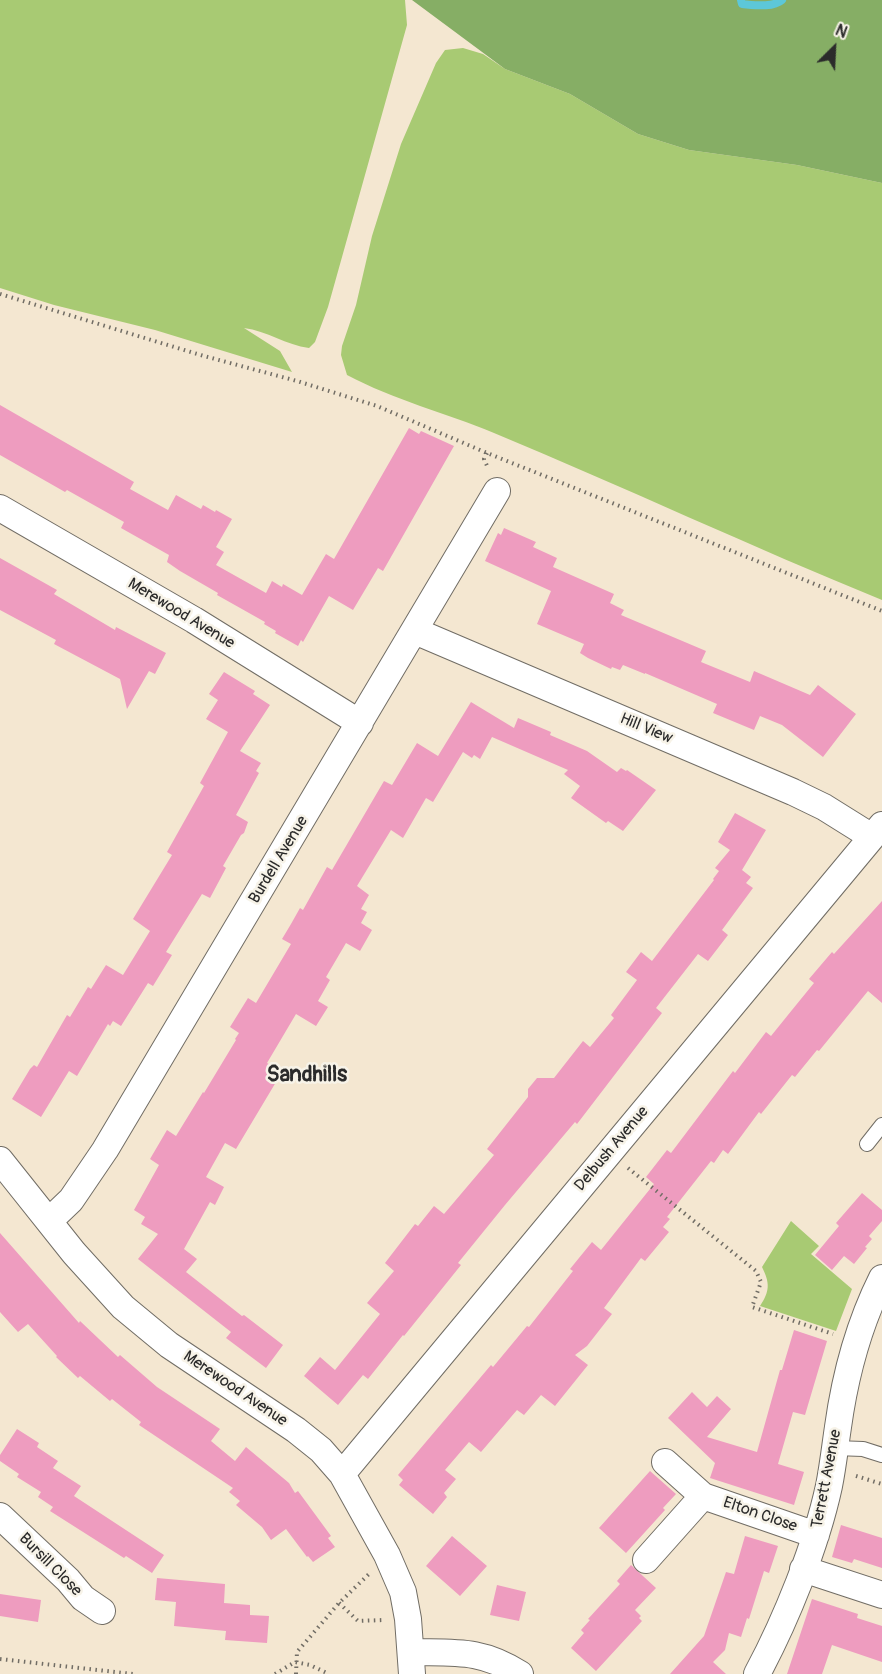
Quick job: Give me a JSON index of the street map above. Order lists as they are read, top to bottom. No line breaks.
{"streets":{"street":["Merewood Avenue","Hill View","Burdell Avenue","Delbush Avenue","Terrett Avenue","Elton Close","Bursill Close"]},"crossings":[["Merewood Avenue","Burdell Avenue"],["Merewood Avenue","Delbush Avenue"],["Hill View","Burdell Avenue"],["Hill View","Delbush Avenue"],["Terrett Avenue","Elton Close"]],"districts":["Sandhills"],"north":"top right"}
